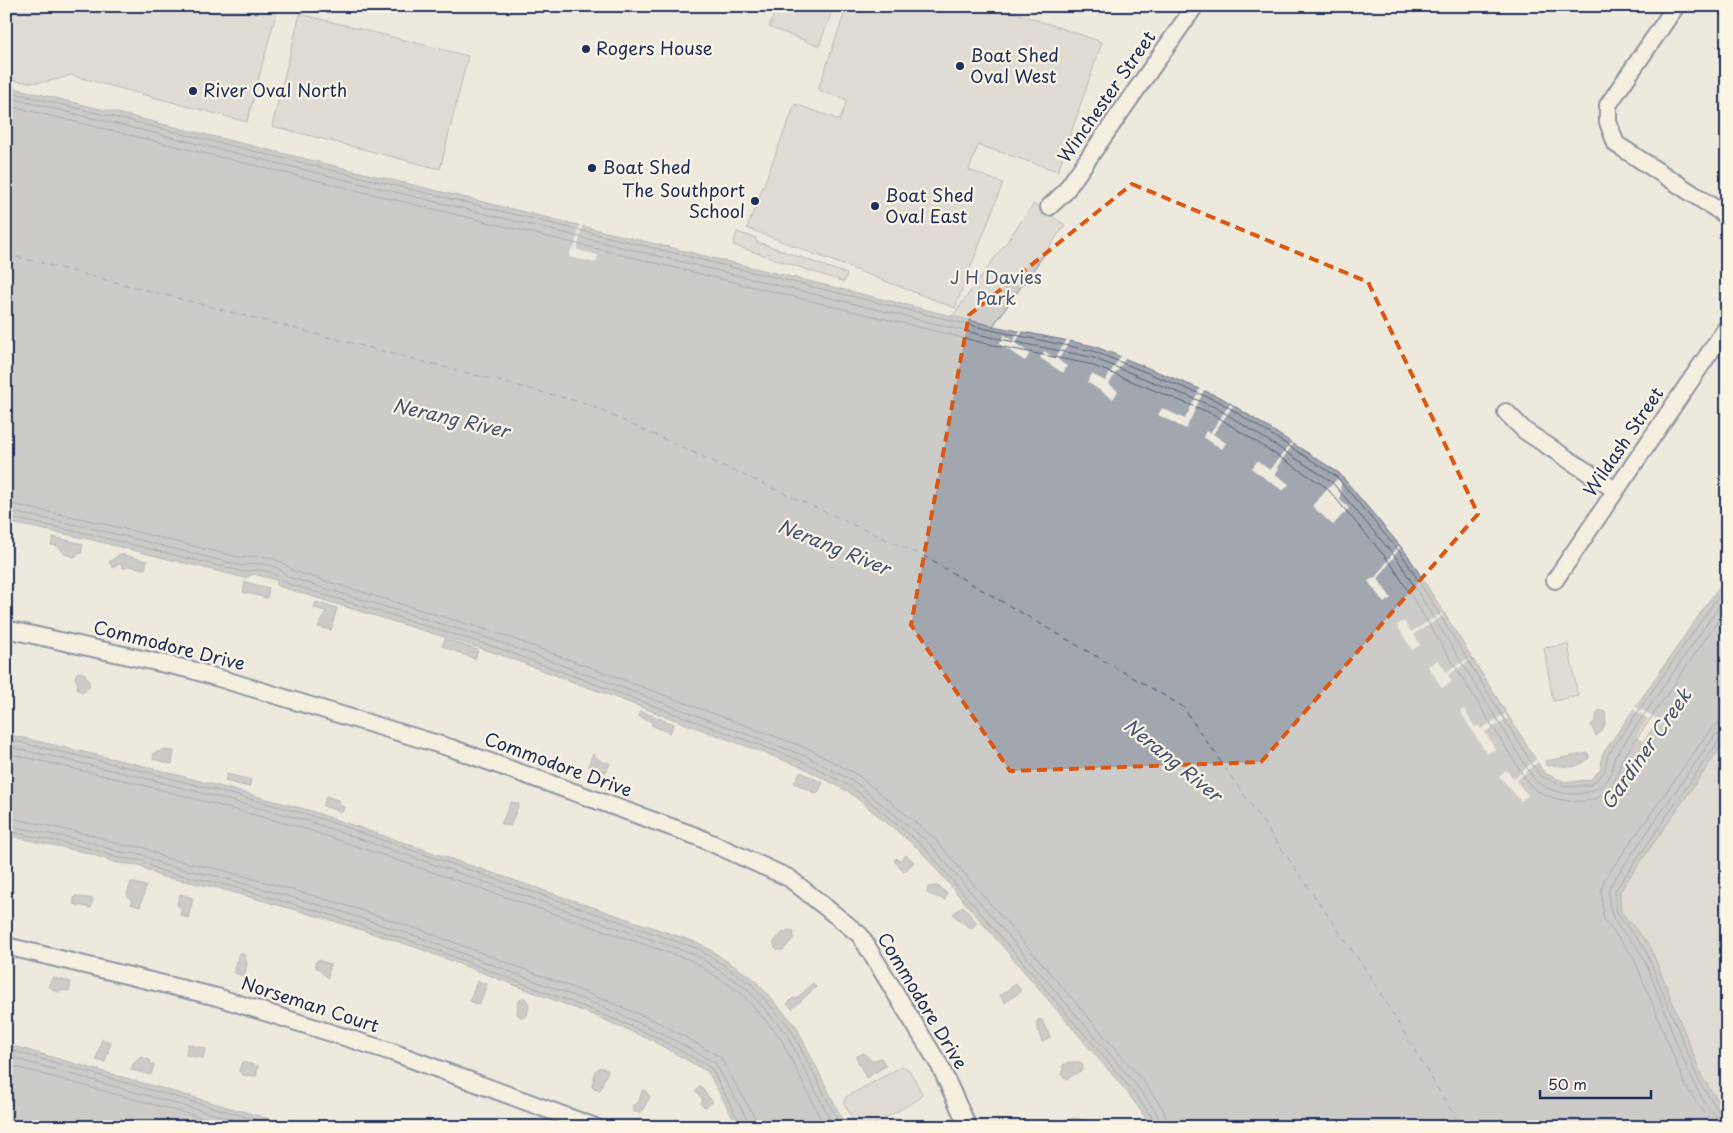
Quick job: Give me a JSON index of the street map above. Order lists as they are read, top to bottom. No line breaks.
{"streets":{"street":["Winchester Street","Wildash Street","Commodore Drive","Norseman Court"]},"water":["Nerang River","Gardiner Creek"],"parks":["J H Davies Park"],"places":["Rogers House","Boat Shed Oval West","River Oval North","Boat Shed","The Southport School","Boat Shed Oval East"],"scale_bar":"50 m"}
